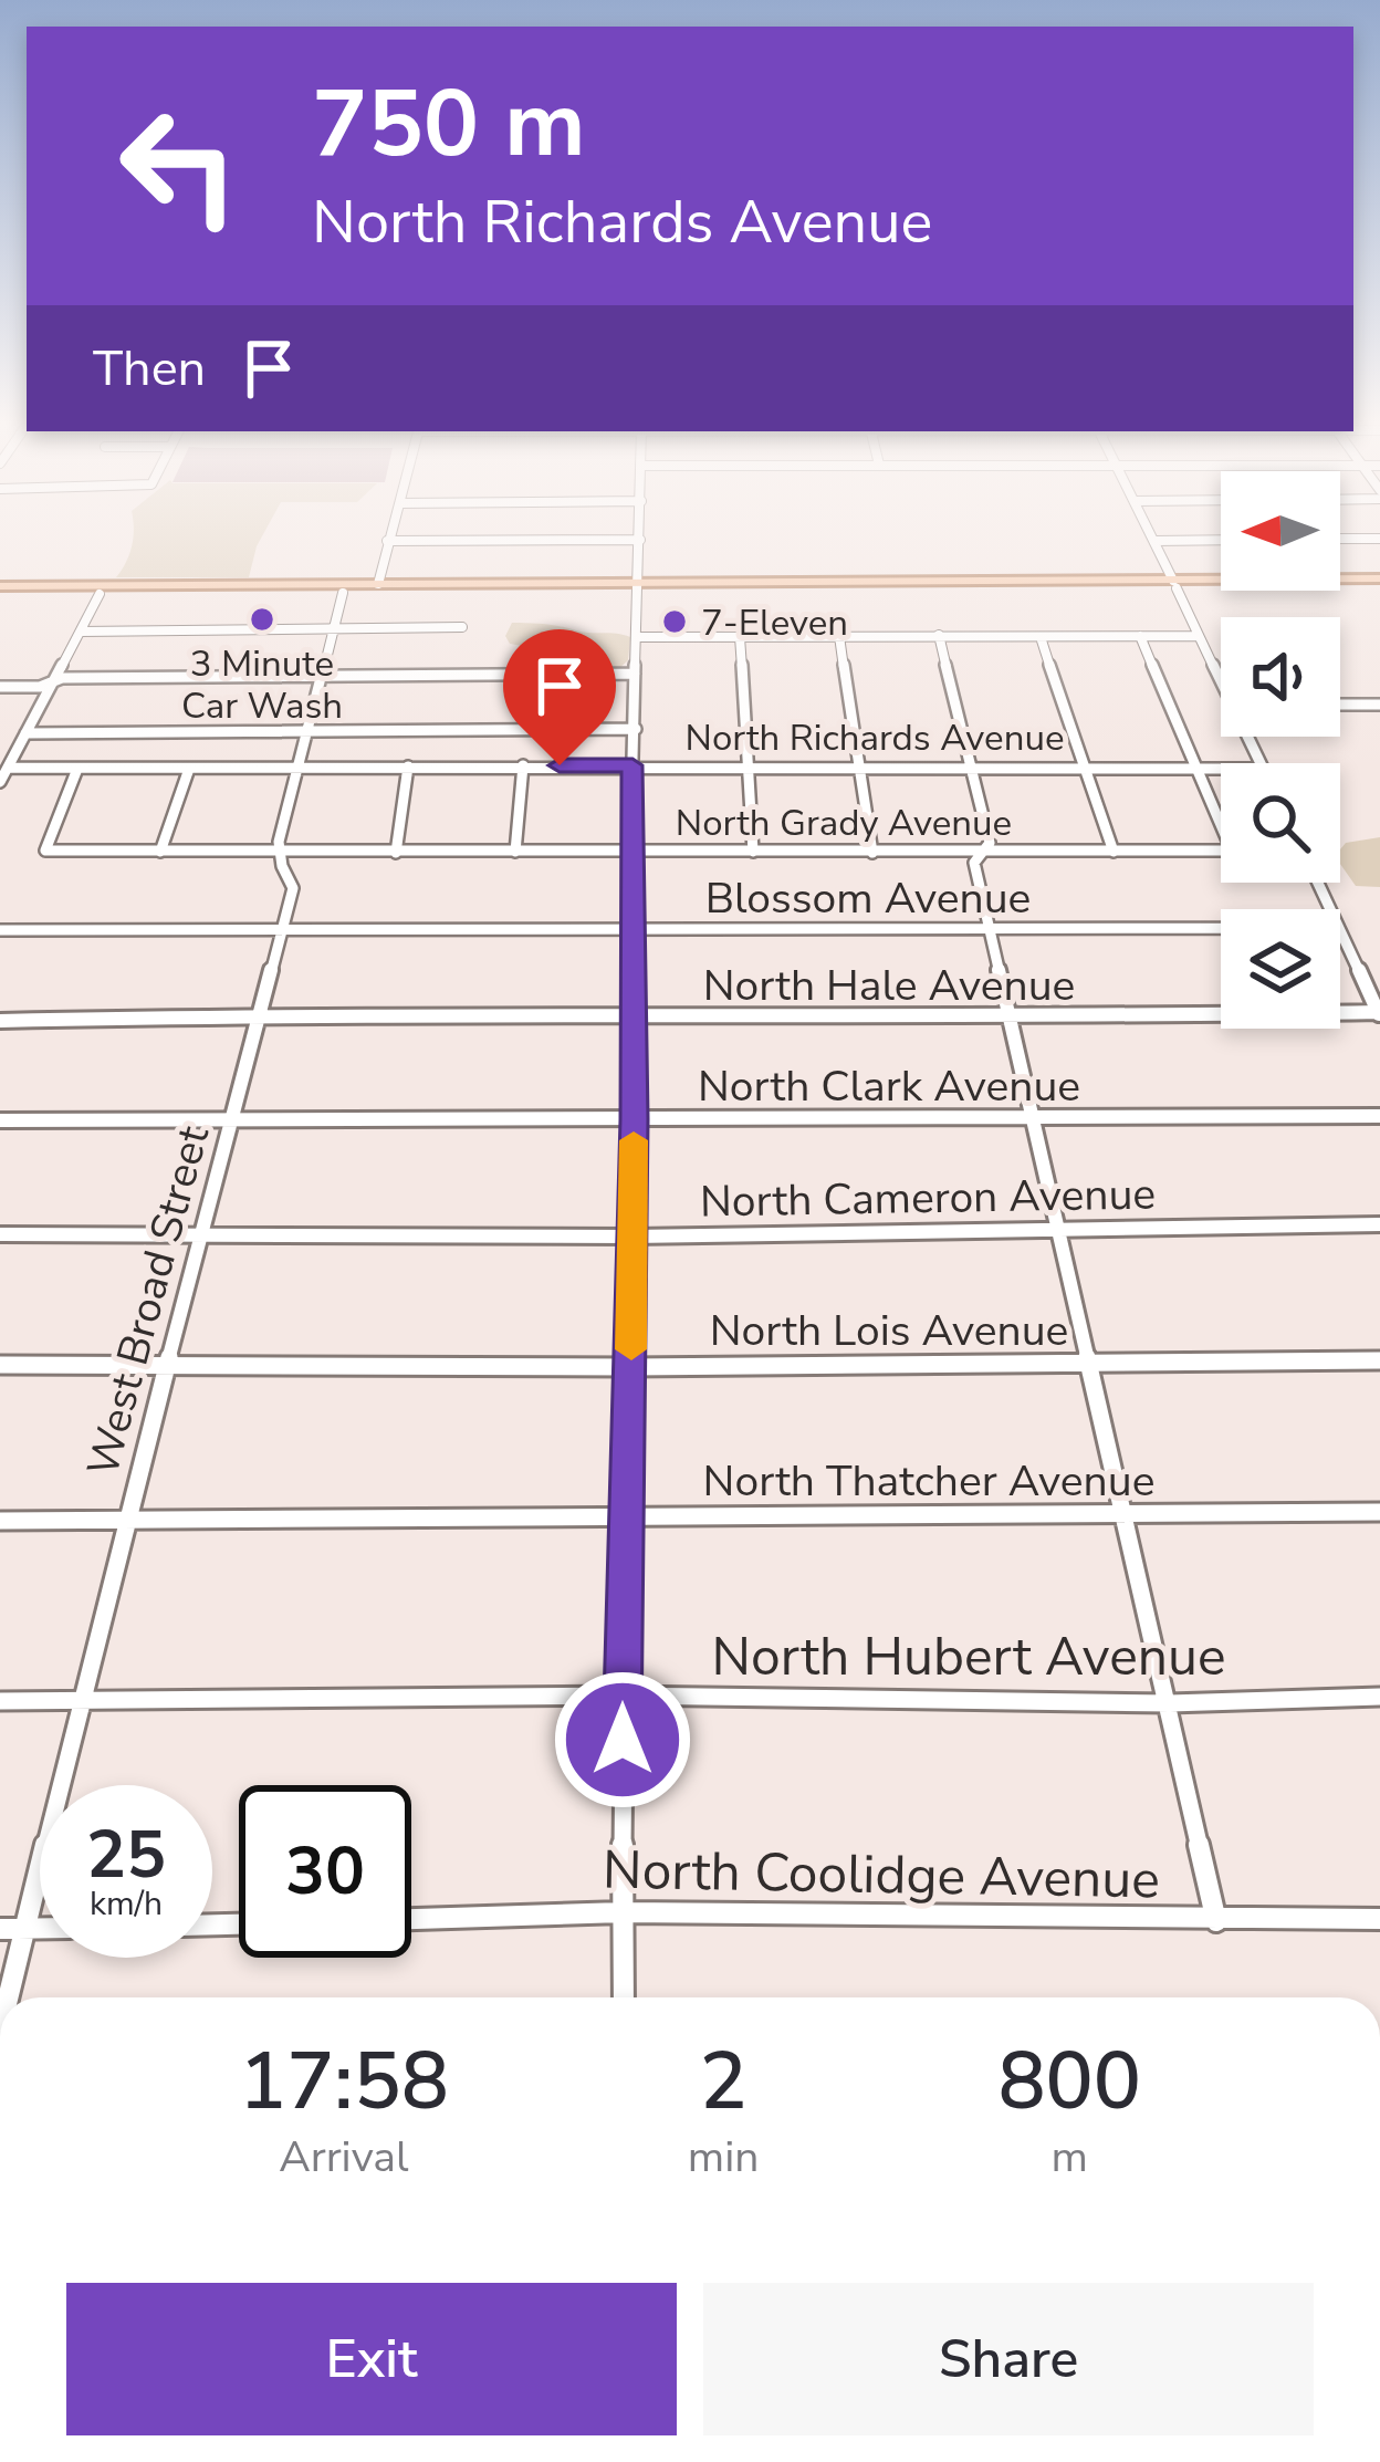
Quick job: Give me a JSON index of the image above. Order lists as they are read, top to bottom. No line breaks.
{"streets":{"street":["North Richards Avenue","North Grady Avenue","Blossom Avenue","North Hale Avenue","North Clark Avenue","North Cameron Avenue","West Broad Street","North Lois Avenue","North Thatcher Avenue","North Hubert Avenue","North Coolidge Avenue"]},"crossings":[["North Richards Avenue","North Grady Avenue"],["North Richards Avenue","West Broad Street"],["North Grady Avenue","West Broad Street"],["Blossom Avenue","West Broad Street"],["North Hale Avenue","West Broad Street"],["North Clark Avenue","West Broad Street"],["North Cameron Avenue","West Broad Street"],["West Broad Street","North Lois Avenue"],["West Broad Street","North Thatcher Avenue"],["West Broad Street","North Hubert Avenue"]],"places":["3 Minute Car Wash","7-Eleven"],"north":"left","page":{"turn":["750 m","North Richards Avenue"],"then":"Then","speed":"25 km/h","limit":"30","eta":["17:58","Arrival","2","min","800","m"],"buttons":["Exit","Share"]}}
